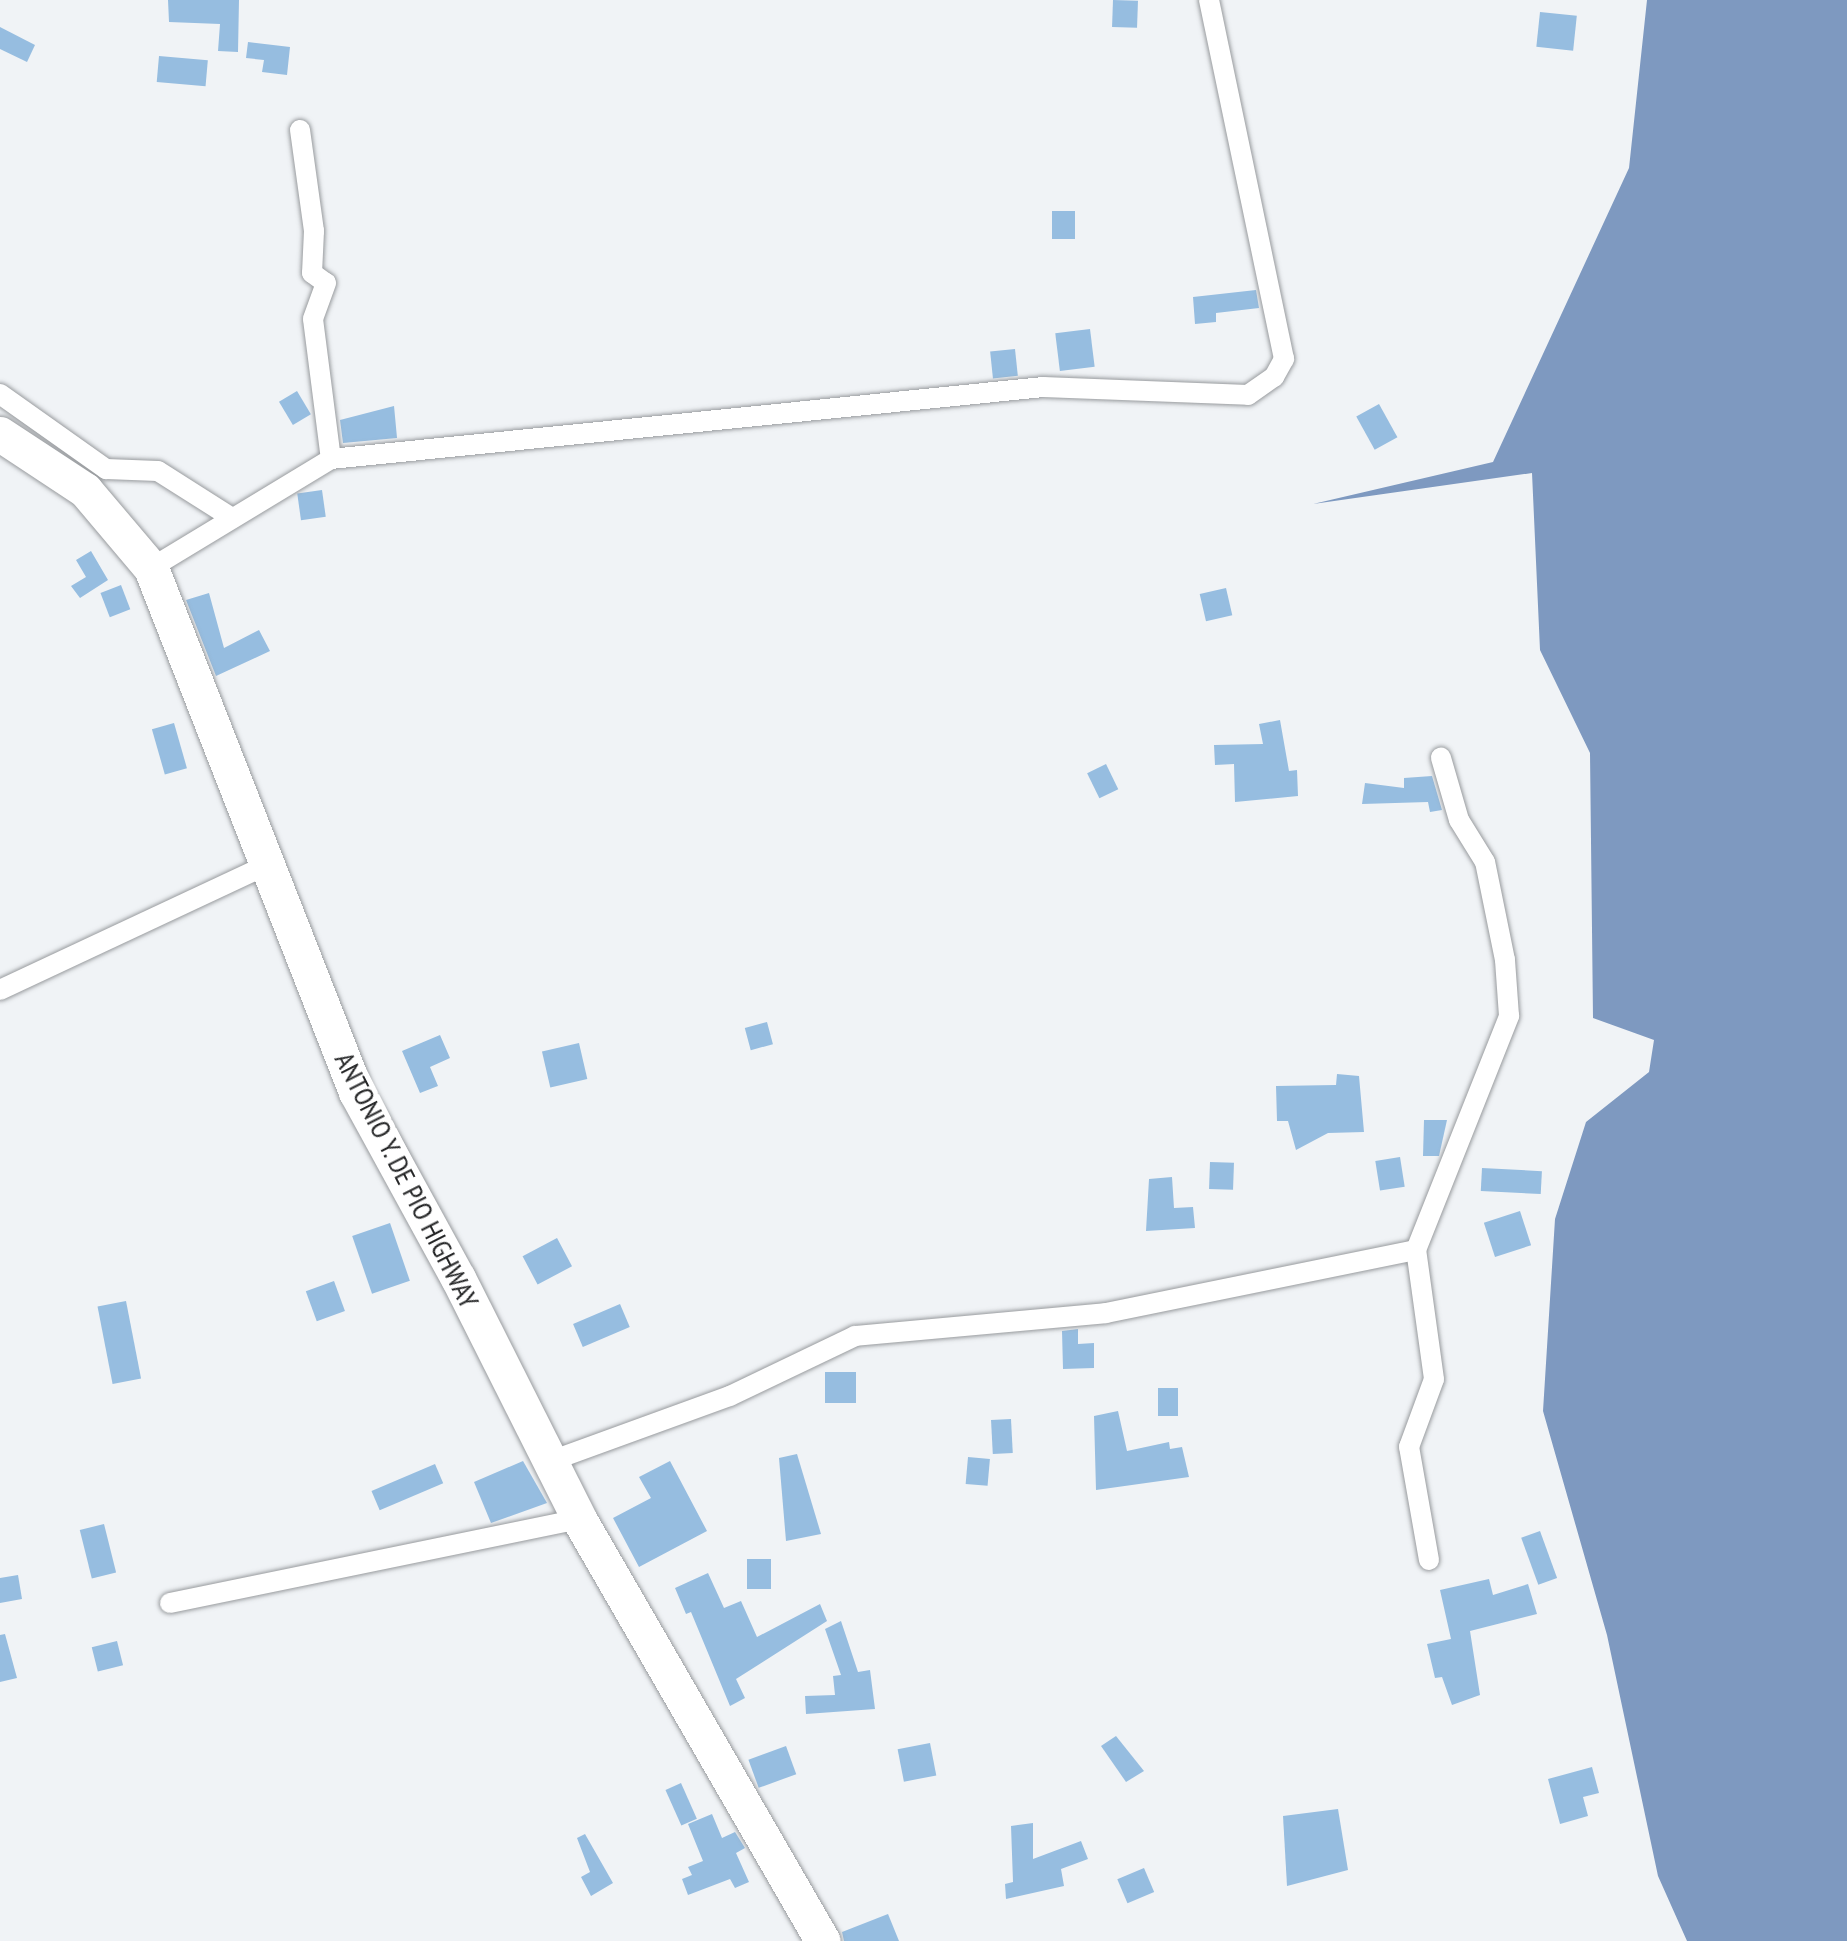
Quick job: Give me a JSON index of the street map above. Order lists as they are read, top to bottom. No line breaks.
{"streets":{"highway":["ANTONIO Y. DE PIO HIGHWAY"]}}
